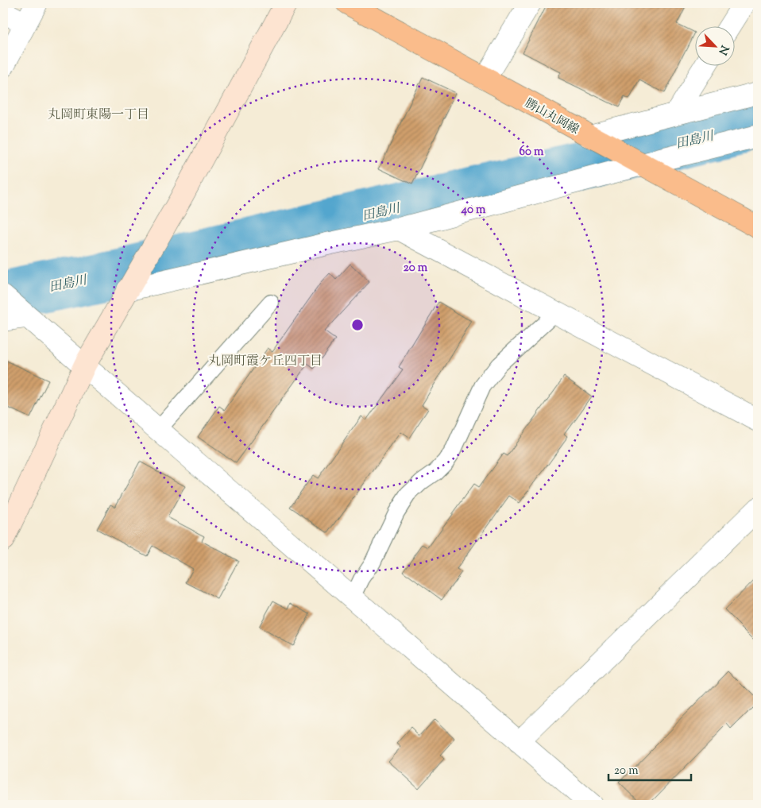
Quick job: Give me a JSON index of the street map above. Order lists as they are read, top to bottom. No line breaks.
{"streets":{"main road":["勝山丸岡線"]},"districts":["丸岡町東陽一丁目","丸岡町霞ケ丘四丁目"],"water":["田島川"],"scale_bar":"20 m","north":"bottom right","rings":["60 m","40 m","20 m"]}
